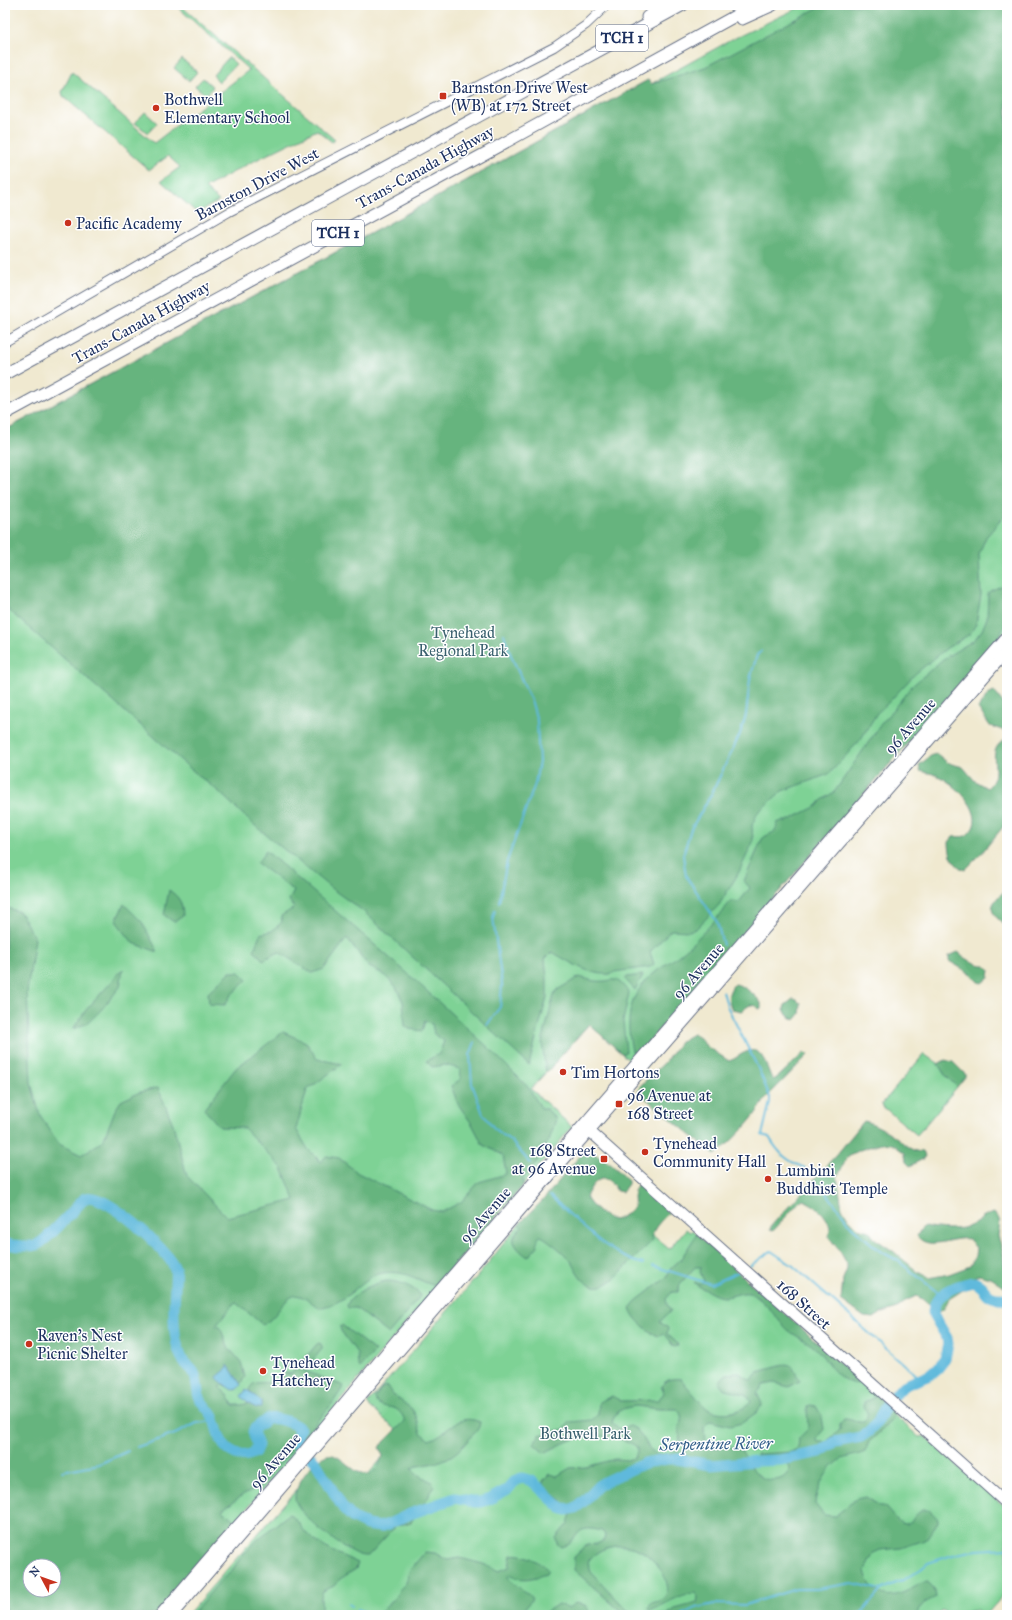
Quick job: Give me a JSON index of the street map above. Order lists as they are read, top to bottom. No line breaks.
{"streets":{"highway":["TCH 1","Trans-Canada Highway"],"main road":["96 Avenue","168 Street"],"street":["Barnston Drive West"]},"crossings":[["96 Avenue","168 Street"]],"water":["Serpentine River"],"parks":["Tynehead Regional Park","Bothwell Park"],"places":{"transit":["Barnston Drive West (WB) at 172 Street","96 Avenue at 168 Street","168 Street at 96 Avenue"],"other":["Bothwell Elementary School","Pacific Academy","Tim Hortons","Tynehead Community Hall","Lumbini Buddhist Temple","Raven's Nest Picnic Shelter","Tynehead Hatchery"]},"north":"top left"}
